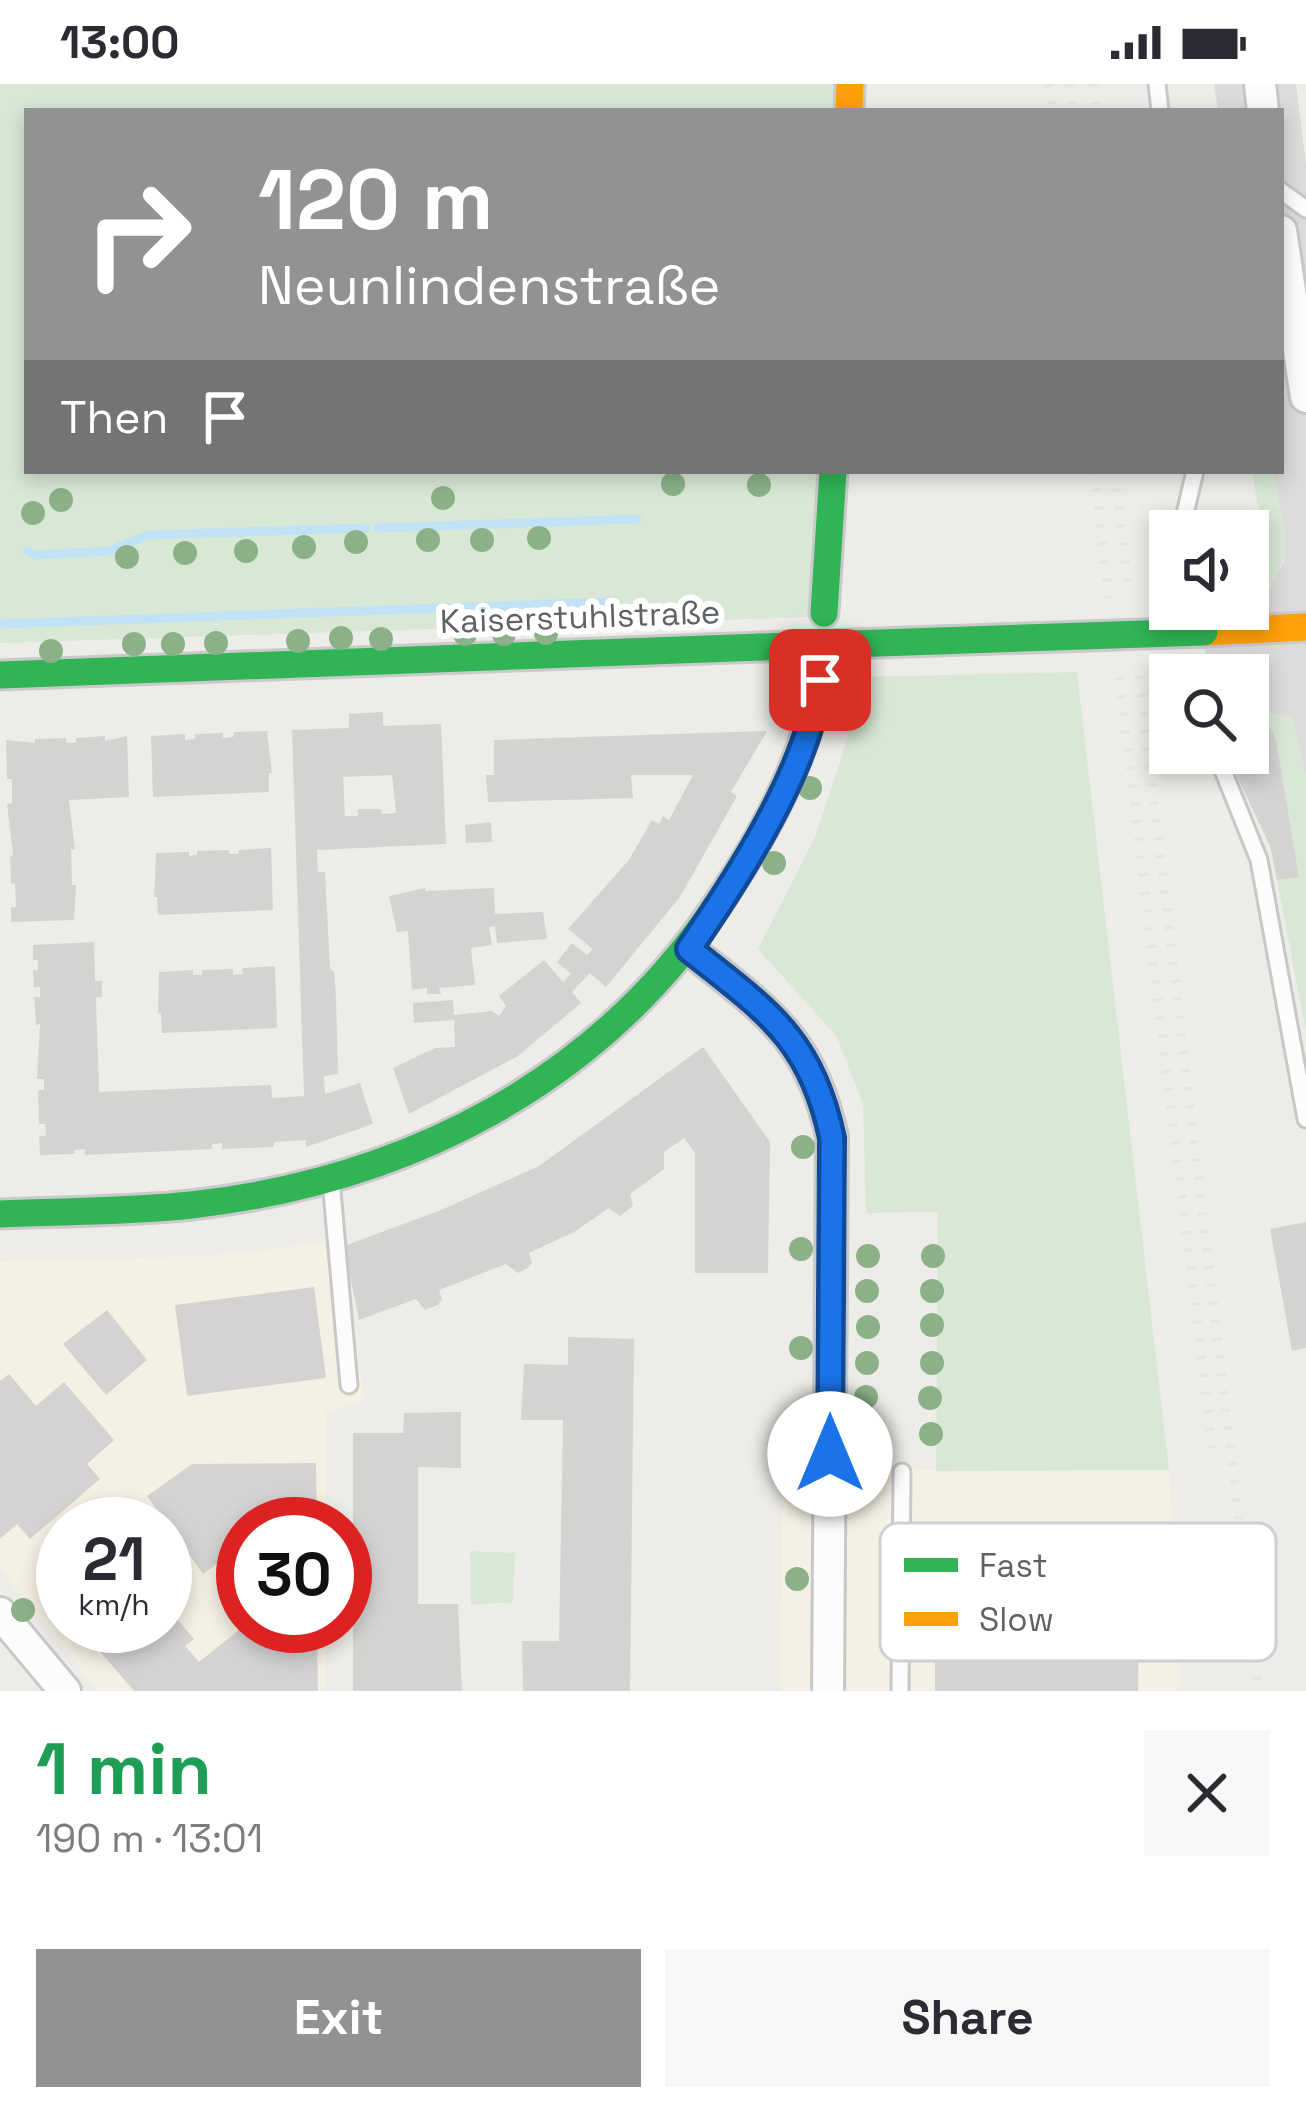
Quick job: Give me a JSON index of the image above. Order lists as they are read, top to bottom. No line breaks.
{"streets":{"street":["Kaiserstuhlstraße"]},"legend":["Fast","Slow"],"page":{"status":"13:00","turn":["120 m","Neunlindenstraße"],"then":"Then","speed":"21 km/h","limit":"30","heading":["1 min","190 m · 13:01"],"buttons":["Exit","Share"]}}
